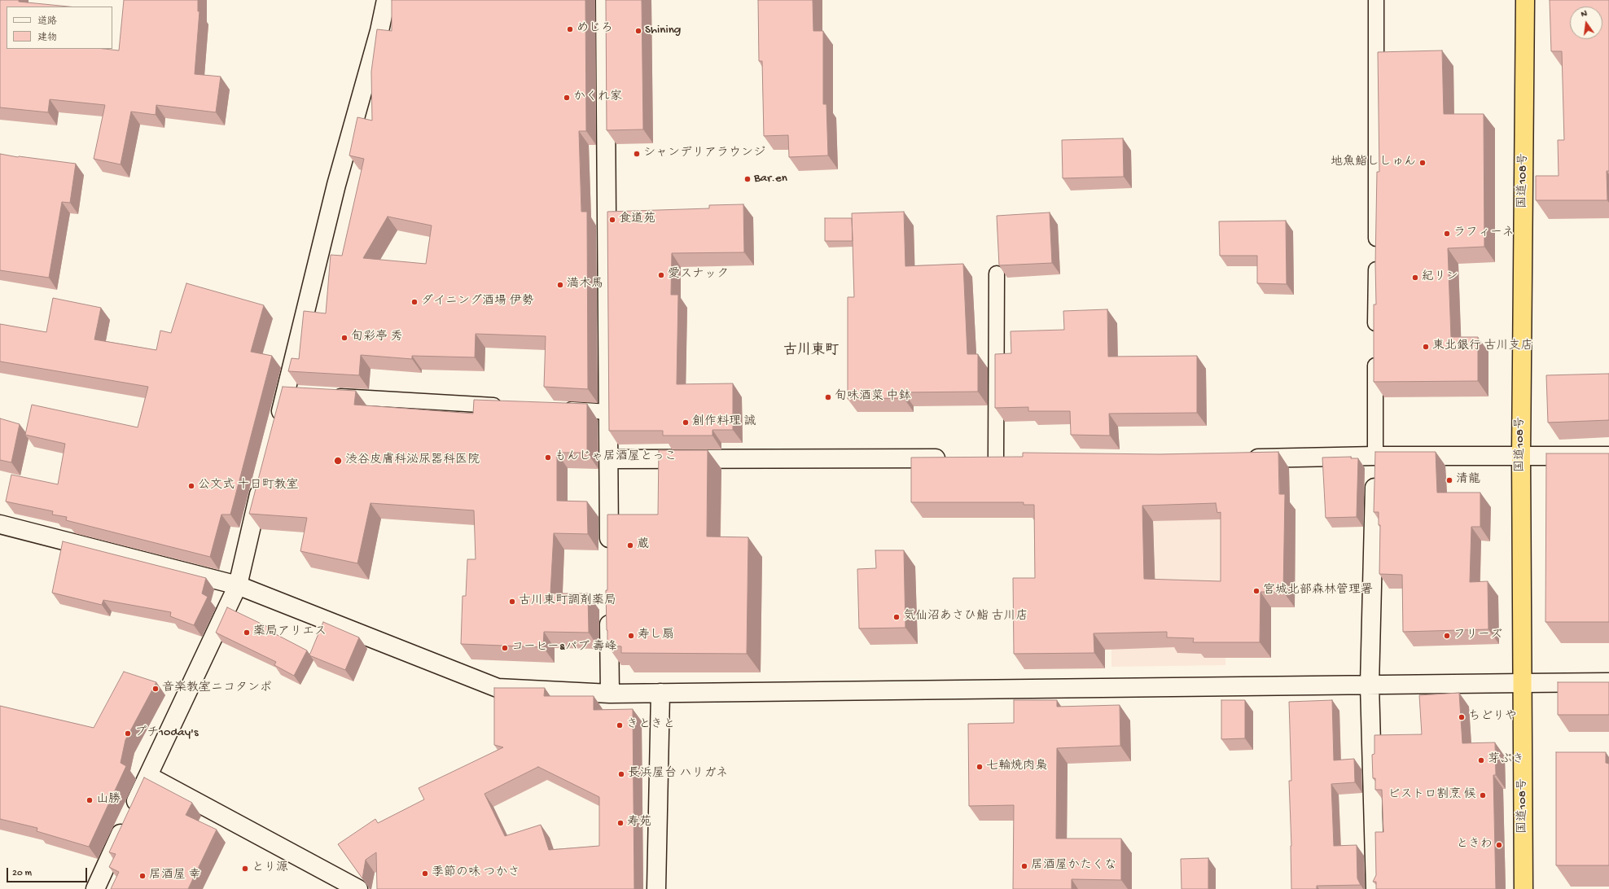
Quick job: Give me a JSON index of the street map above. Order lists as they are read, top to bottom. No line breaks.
{"streets":{"highway":["国道108号"]},"districts":["古川東町"],"places":["めじろ","Shining","かくれ家","シャンデリアラウンジ","地魚鮨ししゅん","Bar.en","食道苑","ラフィーネ","愛スナック","紀リン","満木馬","ダイニング酒場 伊勢","旬彩亭 秀","東北銀行 古川支店","旬味酒菜 中鉢","創作料理 誠","もんじゃ居酒屋とっこ","渋谷皮膚科泌尿器科医院","清龍","公文式 十日町教室","蔵","宮城北部森林管理署","古川東町調剤薬局","気仙沼あさひ鮨 古川店","薬局アリエス","寿し扇","フリーズ","コーヒー&パブ 壽峰","音楽教室ニコタンポ","ちどりや","きときと","プチ10day's","芽ぶき","七輪焼肉梟","長浜屋台 ハリガネ","ビストロ割烹 候","山勝","寿苑","ときわ","居酒屋かたくな","とり源","季節の味 つかさ","居酒屋 幸"],"legend":["道路","建物"],"scale_bar":"20 m","north":"top"}
